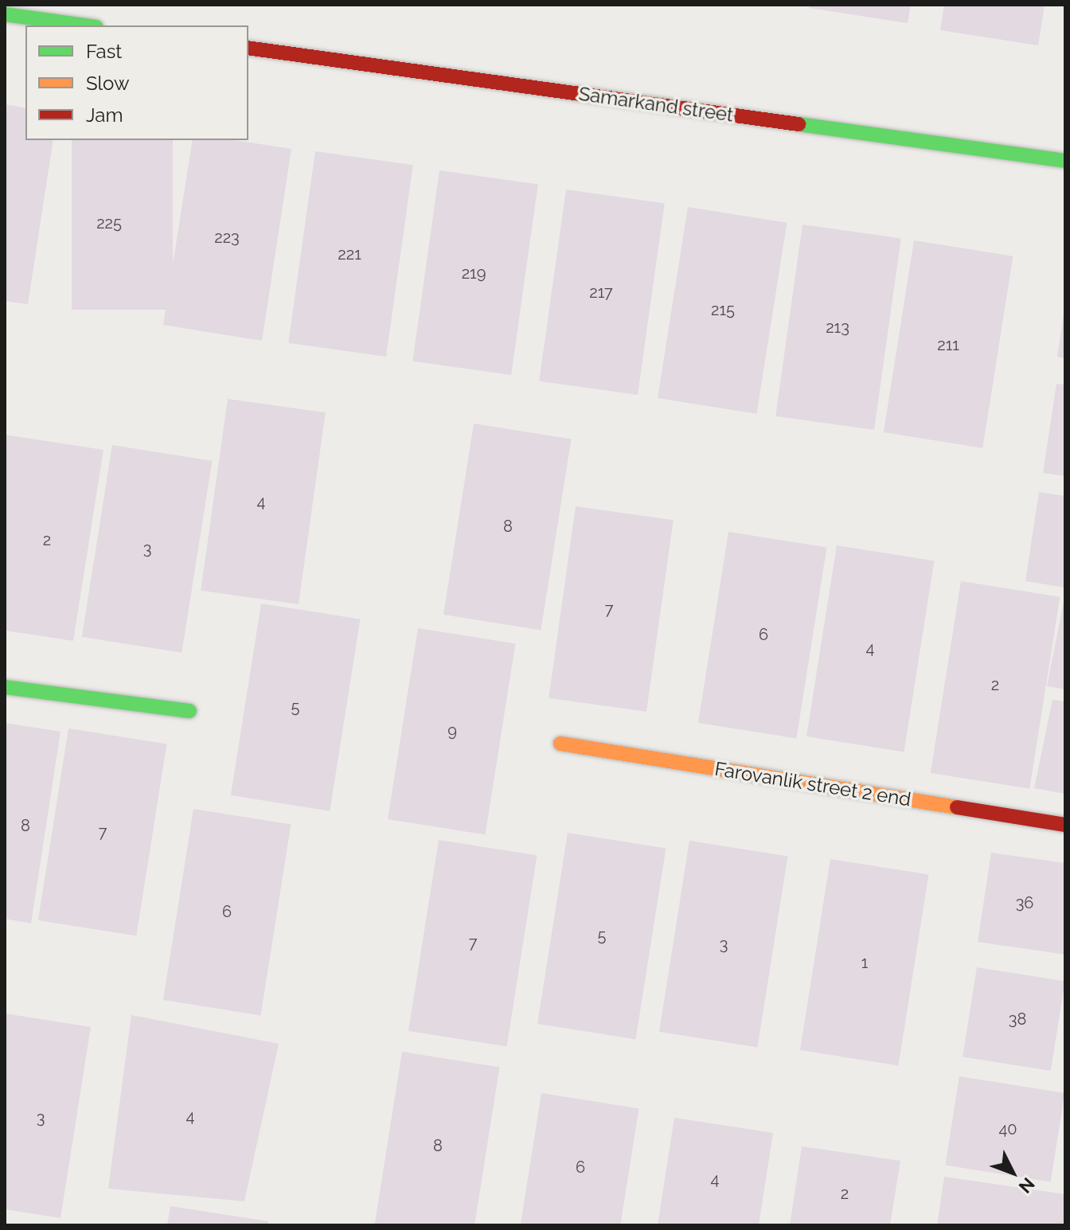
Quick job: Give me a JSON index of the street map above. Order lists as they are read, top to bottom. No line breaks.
{"streets":{"street":["Samarkand street","Farovanlik street 2 end"]},"house_numbers":["225","223","221","219","217","215","213","211","4","8","2","3","7","6","4","2","5","9","8","7","36","6","5","7","3","1","38","4","3","40","8","6","4","2"],"legend":["Fast","Slow","Jam"],"north":"bottom right"}
